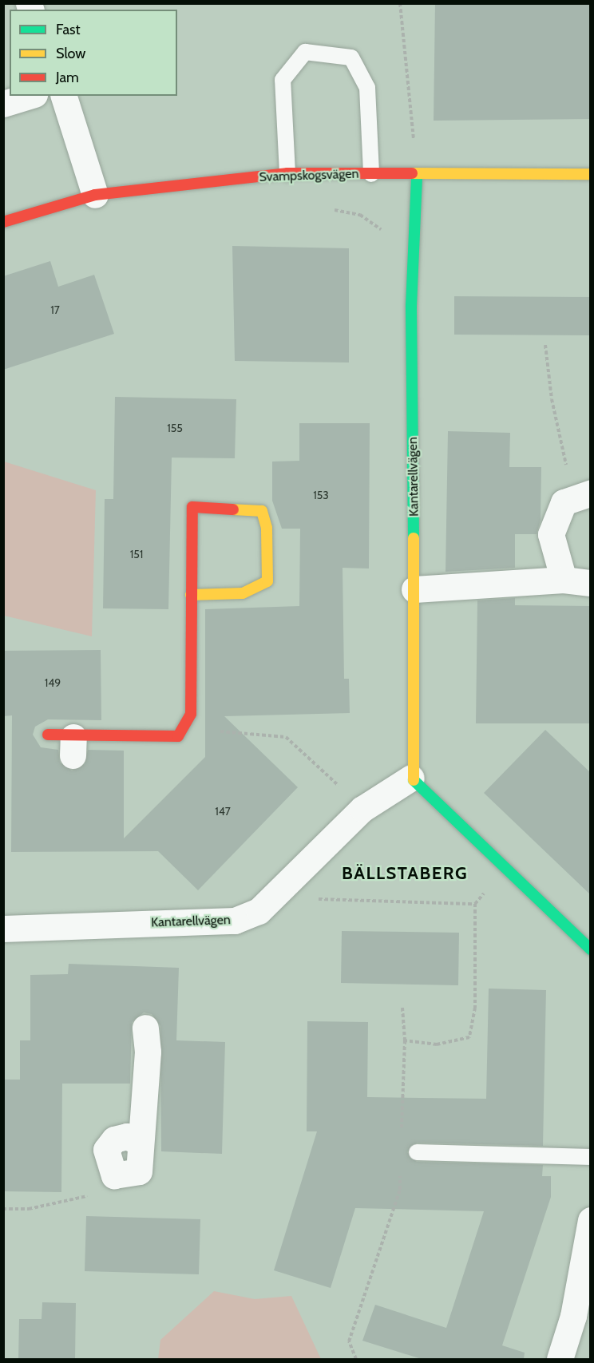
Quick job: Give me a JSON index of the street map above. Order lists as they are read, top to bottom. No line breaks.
{"streets":{"street":["Svampskogsvägen","Kantarellvägen"]},"crossings":[["Svampskogsvägen","Kantarellvägen"]],"districts":["BÄLLSTABERG"],"house_numbers":["17","155","153","151","149","147"],"legend":["Fast","Slow","Jam"]}
